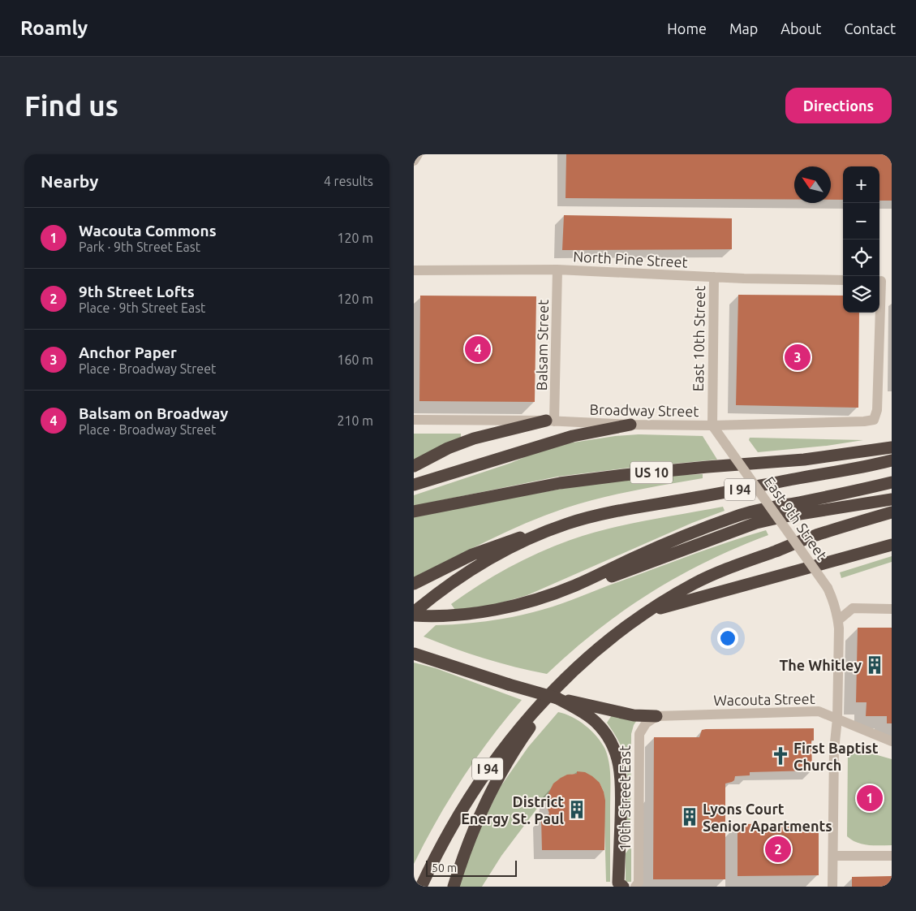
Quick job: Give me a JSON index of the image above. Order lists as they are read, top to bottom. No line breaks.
{"streets":{"highway":["US 10","I 94"],"street":["North Pine Street","East 10th Street","Balsam Street","Broadway Street","East 9th Street","Wacouta Street","10th Street East"]},"crossings":[["North Pine Street","East 10th Street"],["North Pine Street","Balsam Street"],["East 10th Street","Broadway Street"],["East 10th Street","East 9th Street"],["Balsam Street","Broadway Street"],["Broadway Street","East 9th Street"],["East 9th Street","Wacouta Street"],["Wacouta Street","10th Street East"]],"places":{"building":["The Whitley","District Energy St. Paul","Lyons Court Senior Apartments"],"church":["First Baptist Church"]},"scale_bar":"50 m","north":"top left","page":{"header":"Roamly","nav":["Home","Map","About","Contact"],"buttons":"Directions","title":"Find us","heading":["Nearby","4 results"],"map_buttons":["+","−"],"list":[{"mark":"1","name":"Wacouta Commons","note":"Park · 9th Street East","value":"120 m"},{"mark":"2","name":"9th Street Lofts","note":"Place · 9th Street East","value":"120 m"},{"mark":"3","name":"Anchor Paper","note":"Place · Broadway Street","value":"160 m"},{"mark":"4","name":"Balsam on Broadway","note":"Place · Broadway Street","value":"210 m"}],"pins":["4","3","1","2"],"scale":"50 m"}}
